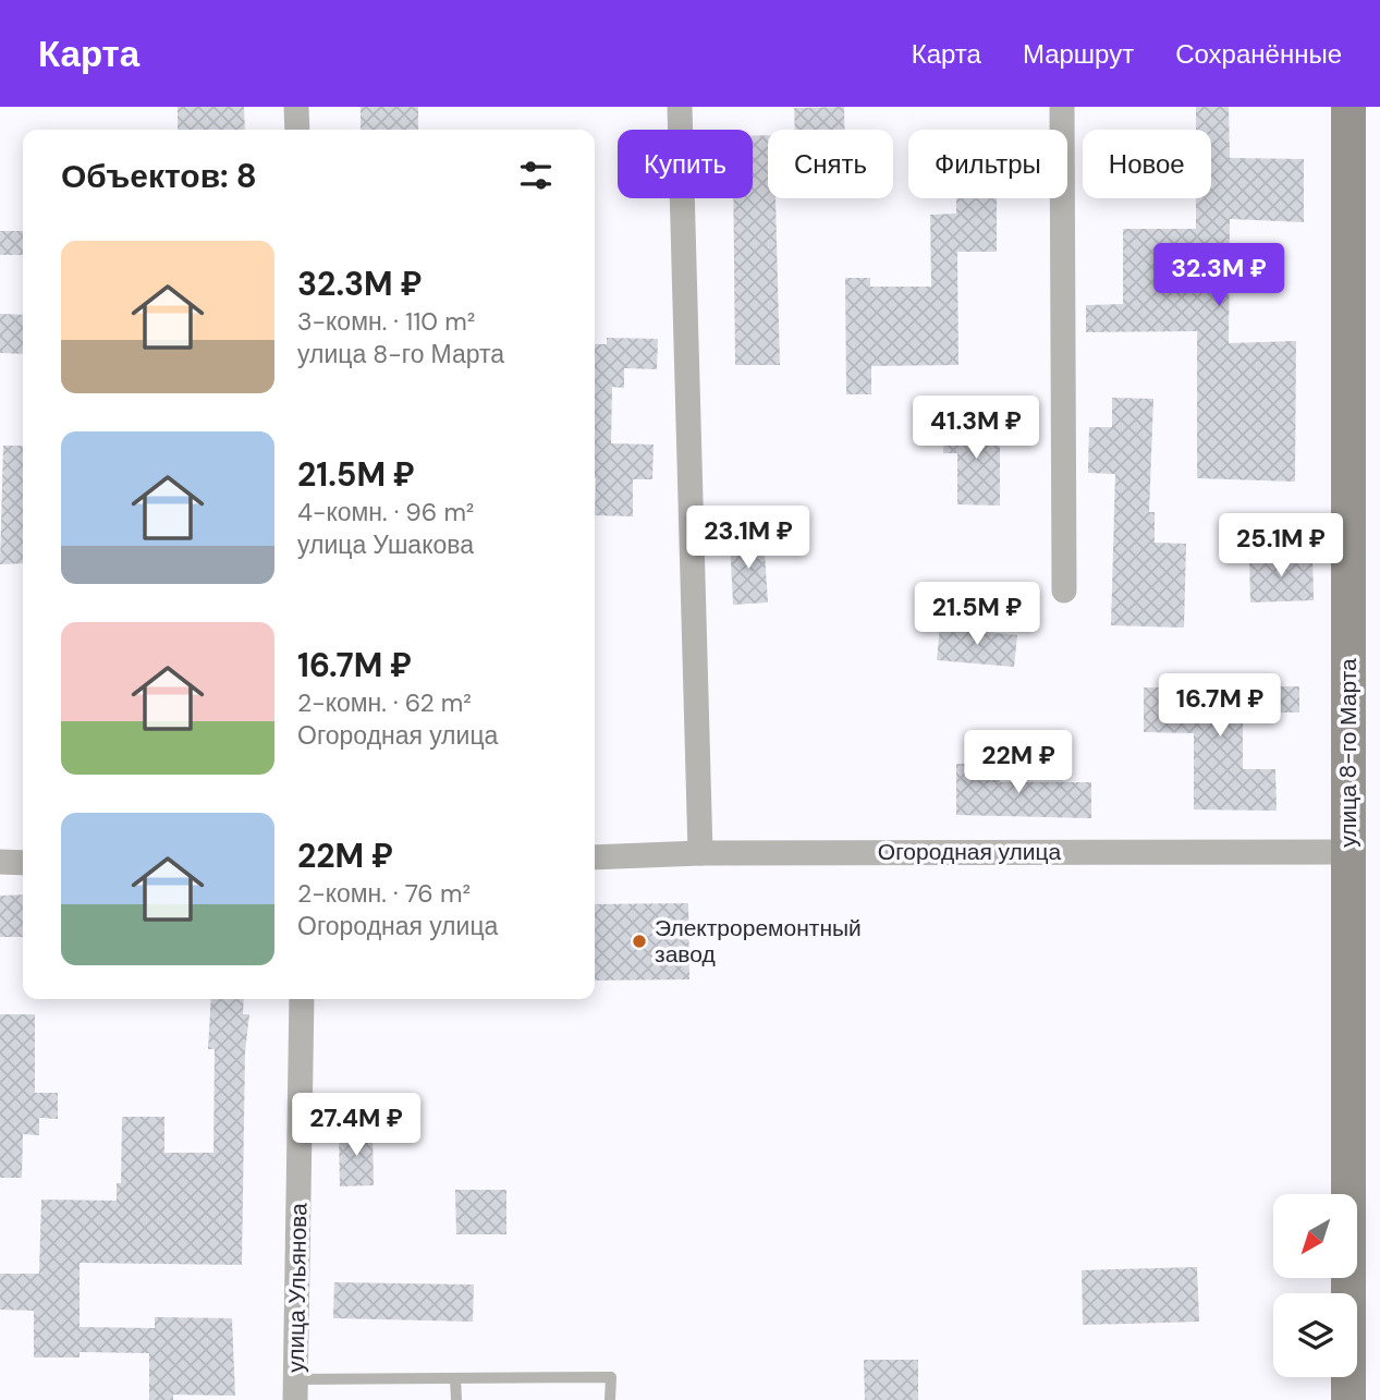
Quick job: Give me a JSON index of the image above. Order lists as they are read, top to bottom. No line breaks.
{"streets":{"street":["улица 8-го Марта","Огородная улица","улица Ульянова"]},"crossings":[["улица 8-го Марта","Огородная улица"]],"places":["Электроремонтный завод"],"north":"bottom left","page":{"header":"Карта","nav":["Карта","Маршрут","Сохранённые"],"chip":["Купить","Снять","Фильтры","Новое"],"heading":"Объектов: 8","list":[{"name":"32.3M ₽","note":"3-комн. · 110 m² · улица 8-го Марта"},{"name":"21.5M ₽","note":"4-комн. · 96 m² · улица Ушакова"},{"name":"16.7M ₽","note":"2-комн. · 62 m² · Огородная улица"},{"name":"22M ₽","note":"2-комн. · 76 m² · Огородная улица"}],"price":["32.3M ₽","41.3M ₽","23.1M ₽","25.1M ₽","21.5M ₽","16.7M ₽","22M ₽","27.4M ₽"]}}
